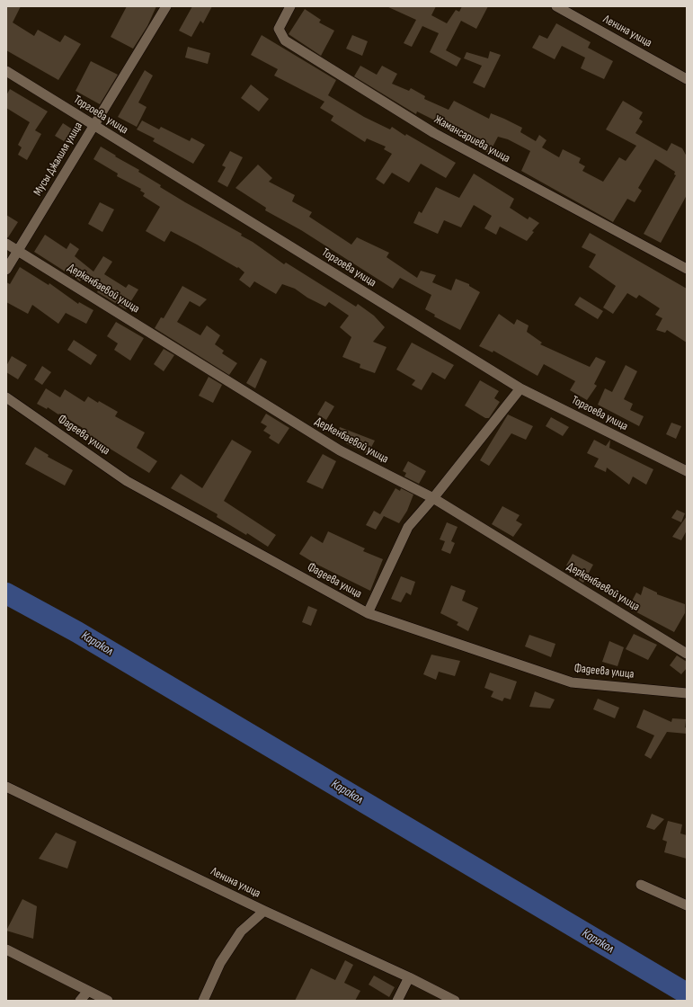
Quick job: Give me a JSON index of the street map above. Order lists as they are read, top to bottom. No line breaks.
{"streets":{"street":["Ленина улица","Торгоева улица","Жамансариева улица","Мусы Джалиля улица","Деркенбаевой улица","Фадеева улица"]},"crossings":[["Торгоева улица","Мусы Джалиля улица"],["Мусы Джалиля улица","Деркенбаевой улица"]],"water":["Каракол"]}
